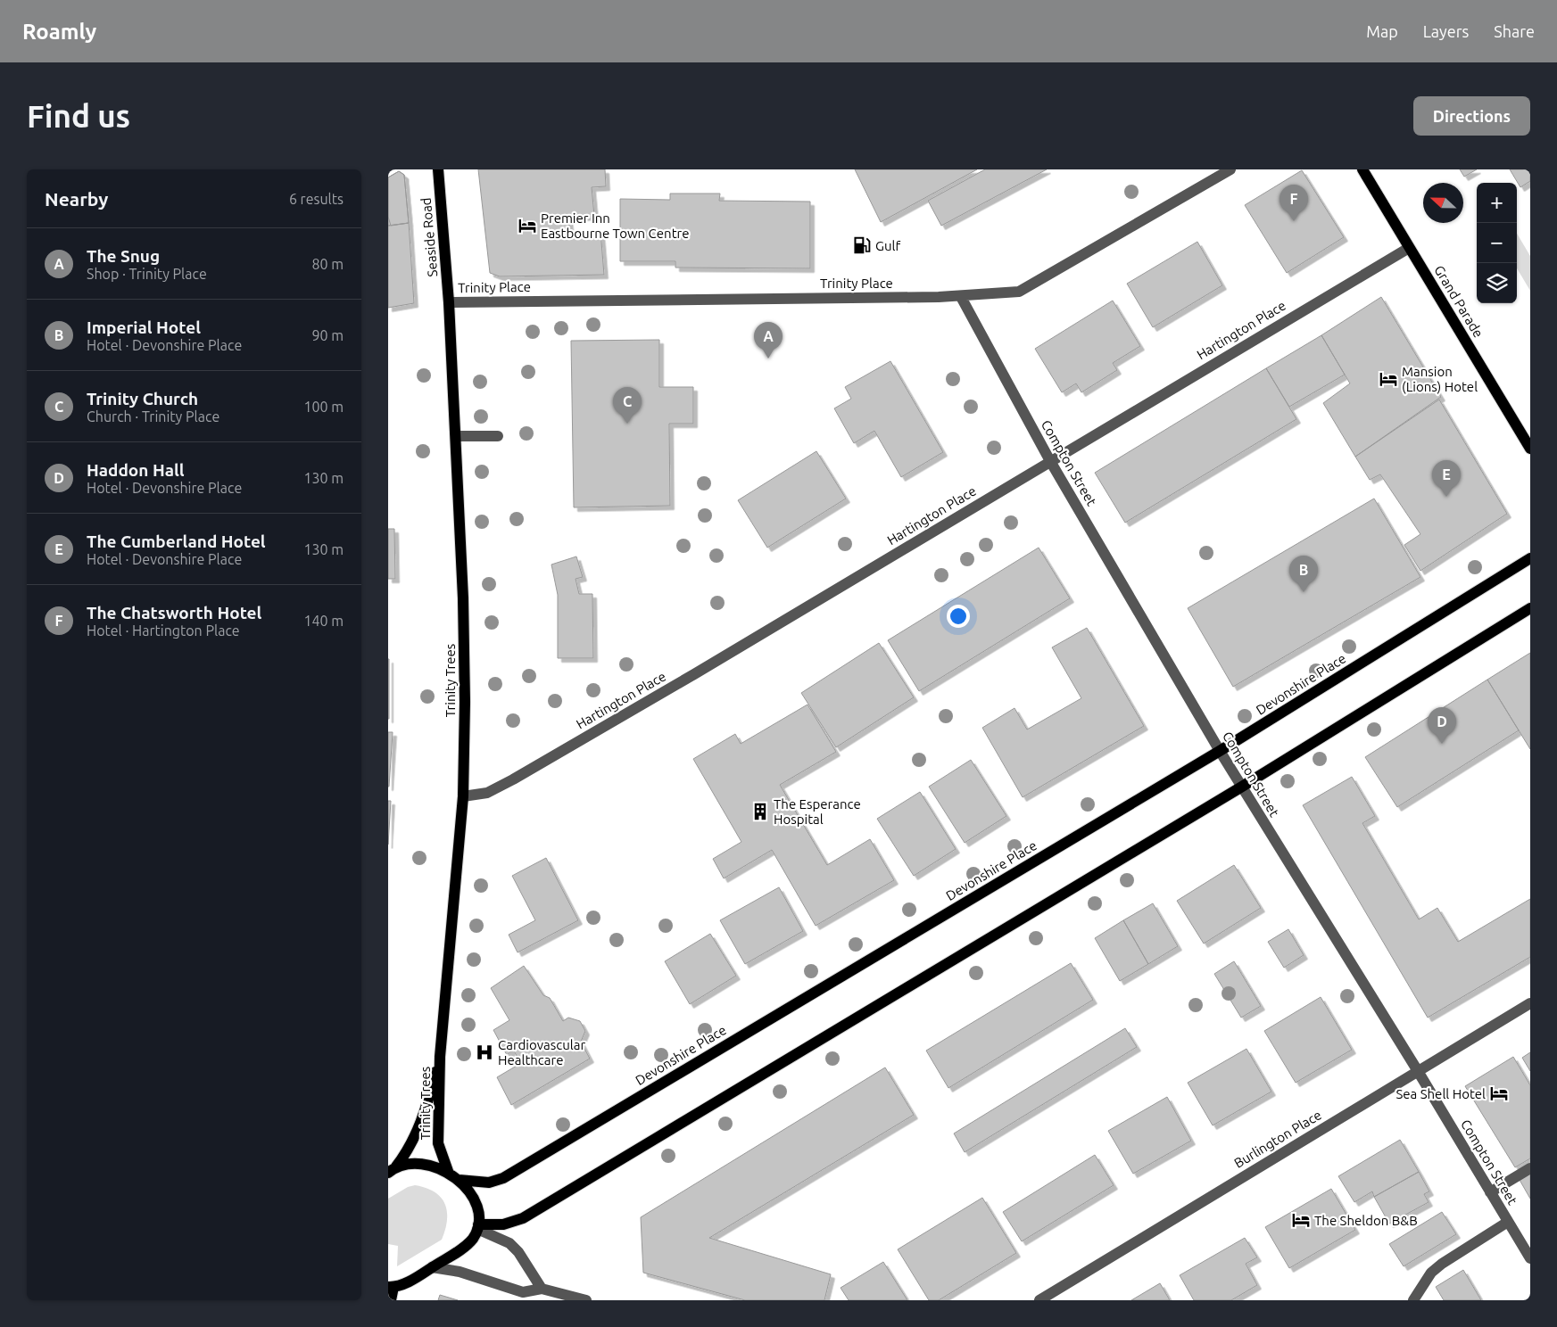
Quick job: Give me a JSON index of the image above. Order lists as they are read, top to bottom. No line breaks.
{"streets":{"main road":["Seaside Road","Grand Parade","Trinity Trees","Devonshire Place"],"street":["Trinity Place","Hartington Place","Compton Street","Burlington Place"]},"crossings":[["Seaside Road","Trinity Place"],["Seaside Road","Trinity Trees"],["Trinity Place","Compton Street"],["Trinity Place","Trinity Trees"],["Grand Parade","Hartington Place"],["Hartington Place","Compton Street"],["Hartington Place","Trinity Trees"],["Compton Street","Devonshire Place"],["Compton Street","Burlington Place"]],"places":{"hotel":["Premier Inn Eastbourne Town Centre","Mansion (Lions) Hotel","Sea Shell Hotel","The Sheldon B&B"],"fuel station":["Gulf"],"building":["The Esperance Hospital"],"hospital":["Cardiovascular Healthcare"]},"north":"left","page":{"header":"Roamly","nav":["Map","Layers","Share"],"buttons":"Directions","title":"Find us","heading":["Nearby","6 results"],"map_buttons":["+","−"],"pins":["F","A","C","E","B","D"],"list":[{"mark":"A","name":"The Snug","note":"Shop · Trinity Place","value":"80 m"},{"mark":"B","name":"Imperial Hotel","note":"Hotel · Devonshire Place","value":"90 m"},{"mark":"C","name":"Trinity Church","note":"Church · Trinity Place","value":"100 m"},{"mark":"D","name":"Haddon Hall","note":"Hotel · Devonshire Place","value":"130 m"},{"mark":"E","name":"The Cumberland Hotel","note":"Hotel · Devonshire Place","value":"130 m"},{"mark":"F","name":"The Chatsworth Hotel","note":"Hotel · Hartington Place","value":"140 m"}]}}
